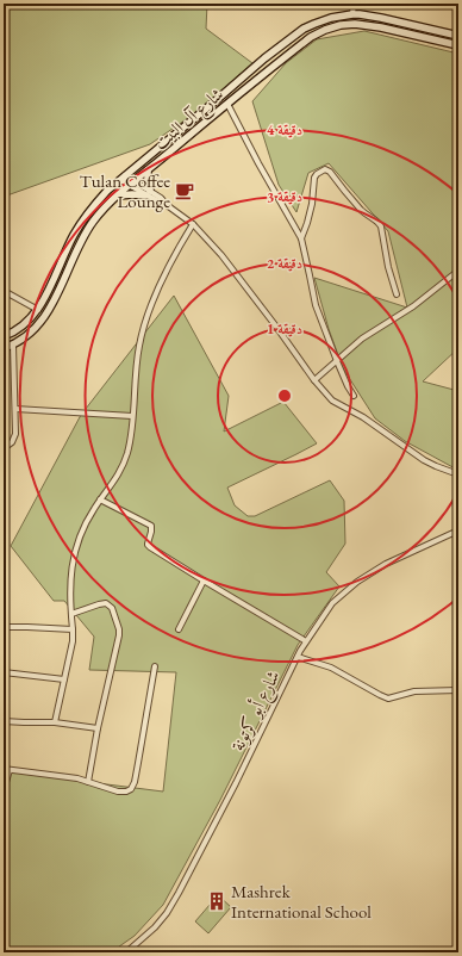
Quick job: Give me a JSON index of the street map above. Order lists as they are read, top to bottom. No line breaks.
{"streets":{"street":["شارع آل البيت","شارع أبو كرتونة"]},"places":{"cafe":["Tulan Coffee Lounge"],"building":["Mashrek International School"]},"rings":["4 دقيقة","3 دقيقة","2 دقيقة","1 دقيقة"]}
